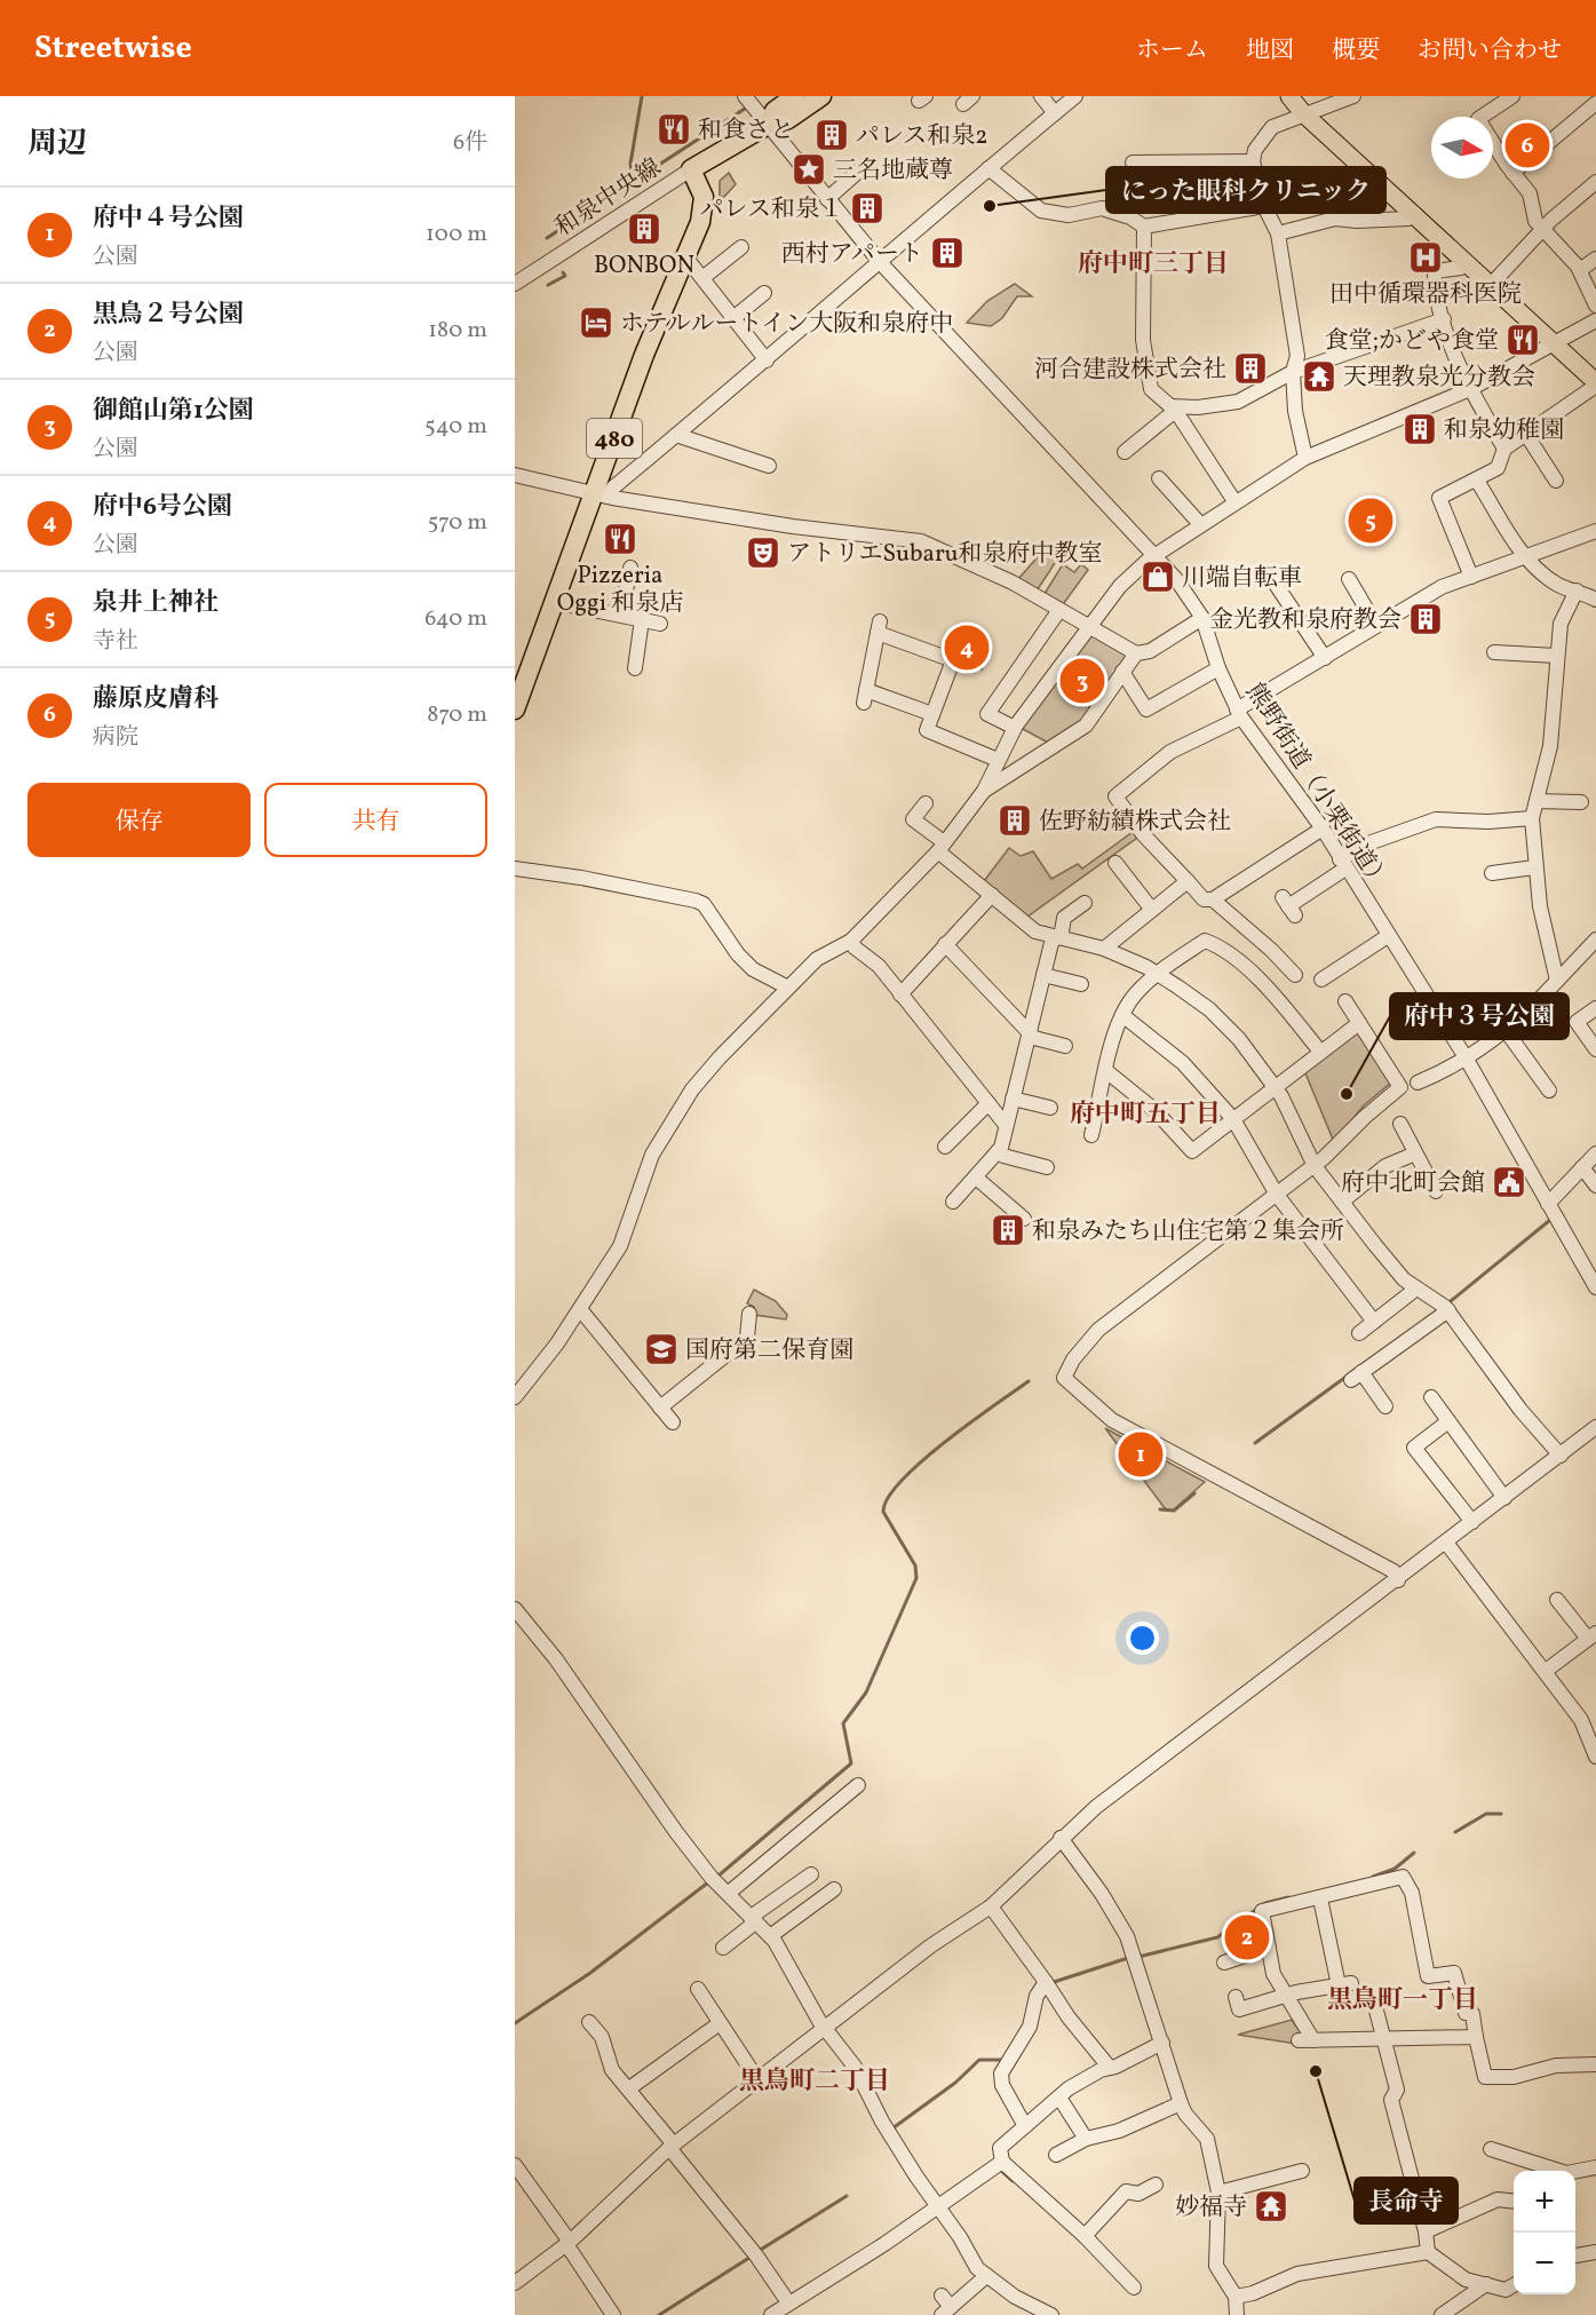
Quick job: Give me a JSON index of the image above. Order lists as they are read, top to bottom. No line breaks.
{"streets":{"highway":["480"],"street":["和泉中央線","熊野街道（小栗街道）"]},"crossings":[["和泉中央線","480"]],"districts":["府中町三丁目","府中町五丁目","黒鳥町一丁目","黒鳥町二丁目"],"places":{"restaurant":["和食さと","食堂;かどや食堂","Pizzeria Oggi 和泉店"],"building":["パレス和泉2","パレス和泉１","BONBON","西村アパート","河合建設株式会社","和泉幼稚園","金光教和泉府教会","佐野紡績株式会社","和泉みたち山住宅第２集会所"],"place":["三名地蔵尊"],"other":["にった眼科クリニック","府中３号公園","長命寺"],"hospital":["田中循環器科医院"],"hotel":["ホテルルートイン大阪和泉府中"],"temple":["天理教泉光分教会","妙福寺"],"theatre":["アトリエSubaru和泉府中教室"],"shop":["川端自転車"],"public building":["府中北町会館"],"school or university":["国府第二保育園"]},"north":"right","page":{"header":"Streetwise","nav":["ホーム","地図","概要","お問い合わせ"],"heading":["周辺","6件"],"pins":["6","5","4","3","1","2"],"list":[{"mark":"1","name":"府中４号公園","note":"公園","value":"100 m"},{"mark":"2","name":"黒鳥２号公園","note":"公園","value":"180 m"},{"mark":"3","name":"御館山第1公園","note":"公園","value":"540 m"},{"mark":"4","name":"府中6号公園","note":"公園","value":"570 m"},{"mark":"5","name":"泉井上神社","note":"寺社","value":"640 m"},{"mark":"6","name":"藤原皮膚科","note":"病院","value":"870 m"}],"buttons":["保存","共有"],"map_buttons":["+","−"]}}
